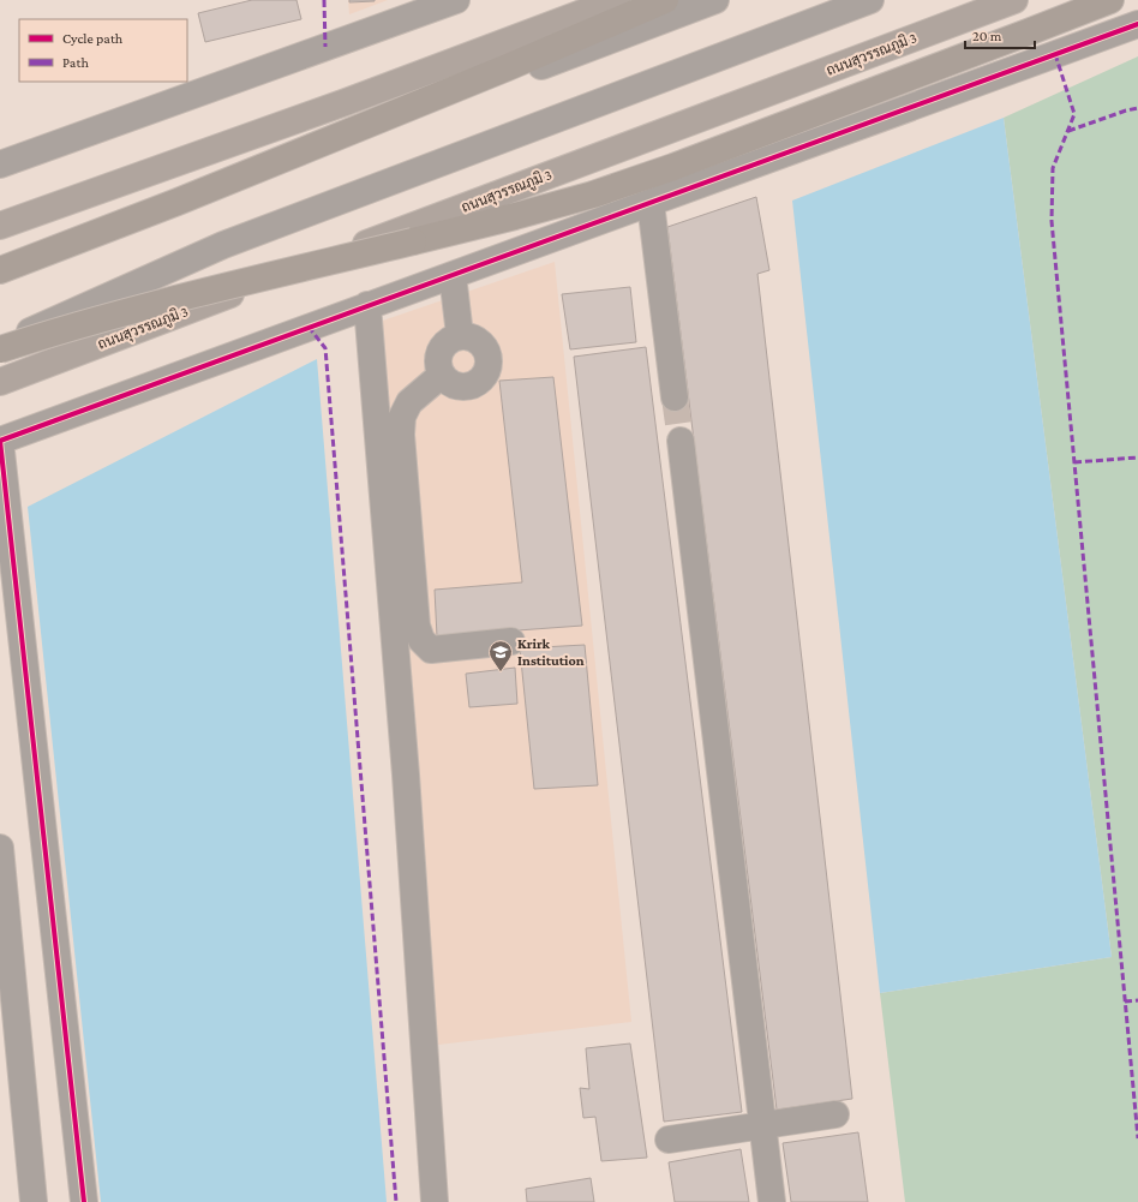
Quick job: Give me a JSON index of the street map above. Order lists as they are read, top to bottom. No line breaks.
{"streets":{"main road":["ถนนสุวรรณภูมิ 3"]},"places":{"school or university":["Krirk Institution"]},"legend":["Cycle path","Path"],"scale_bar":"20 m"}
